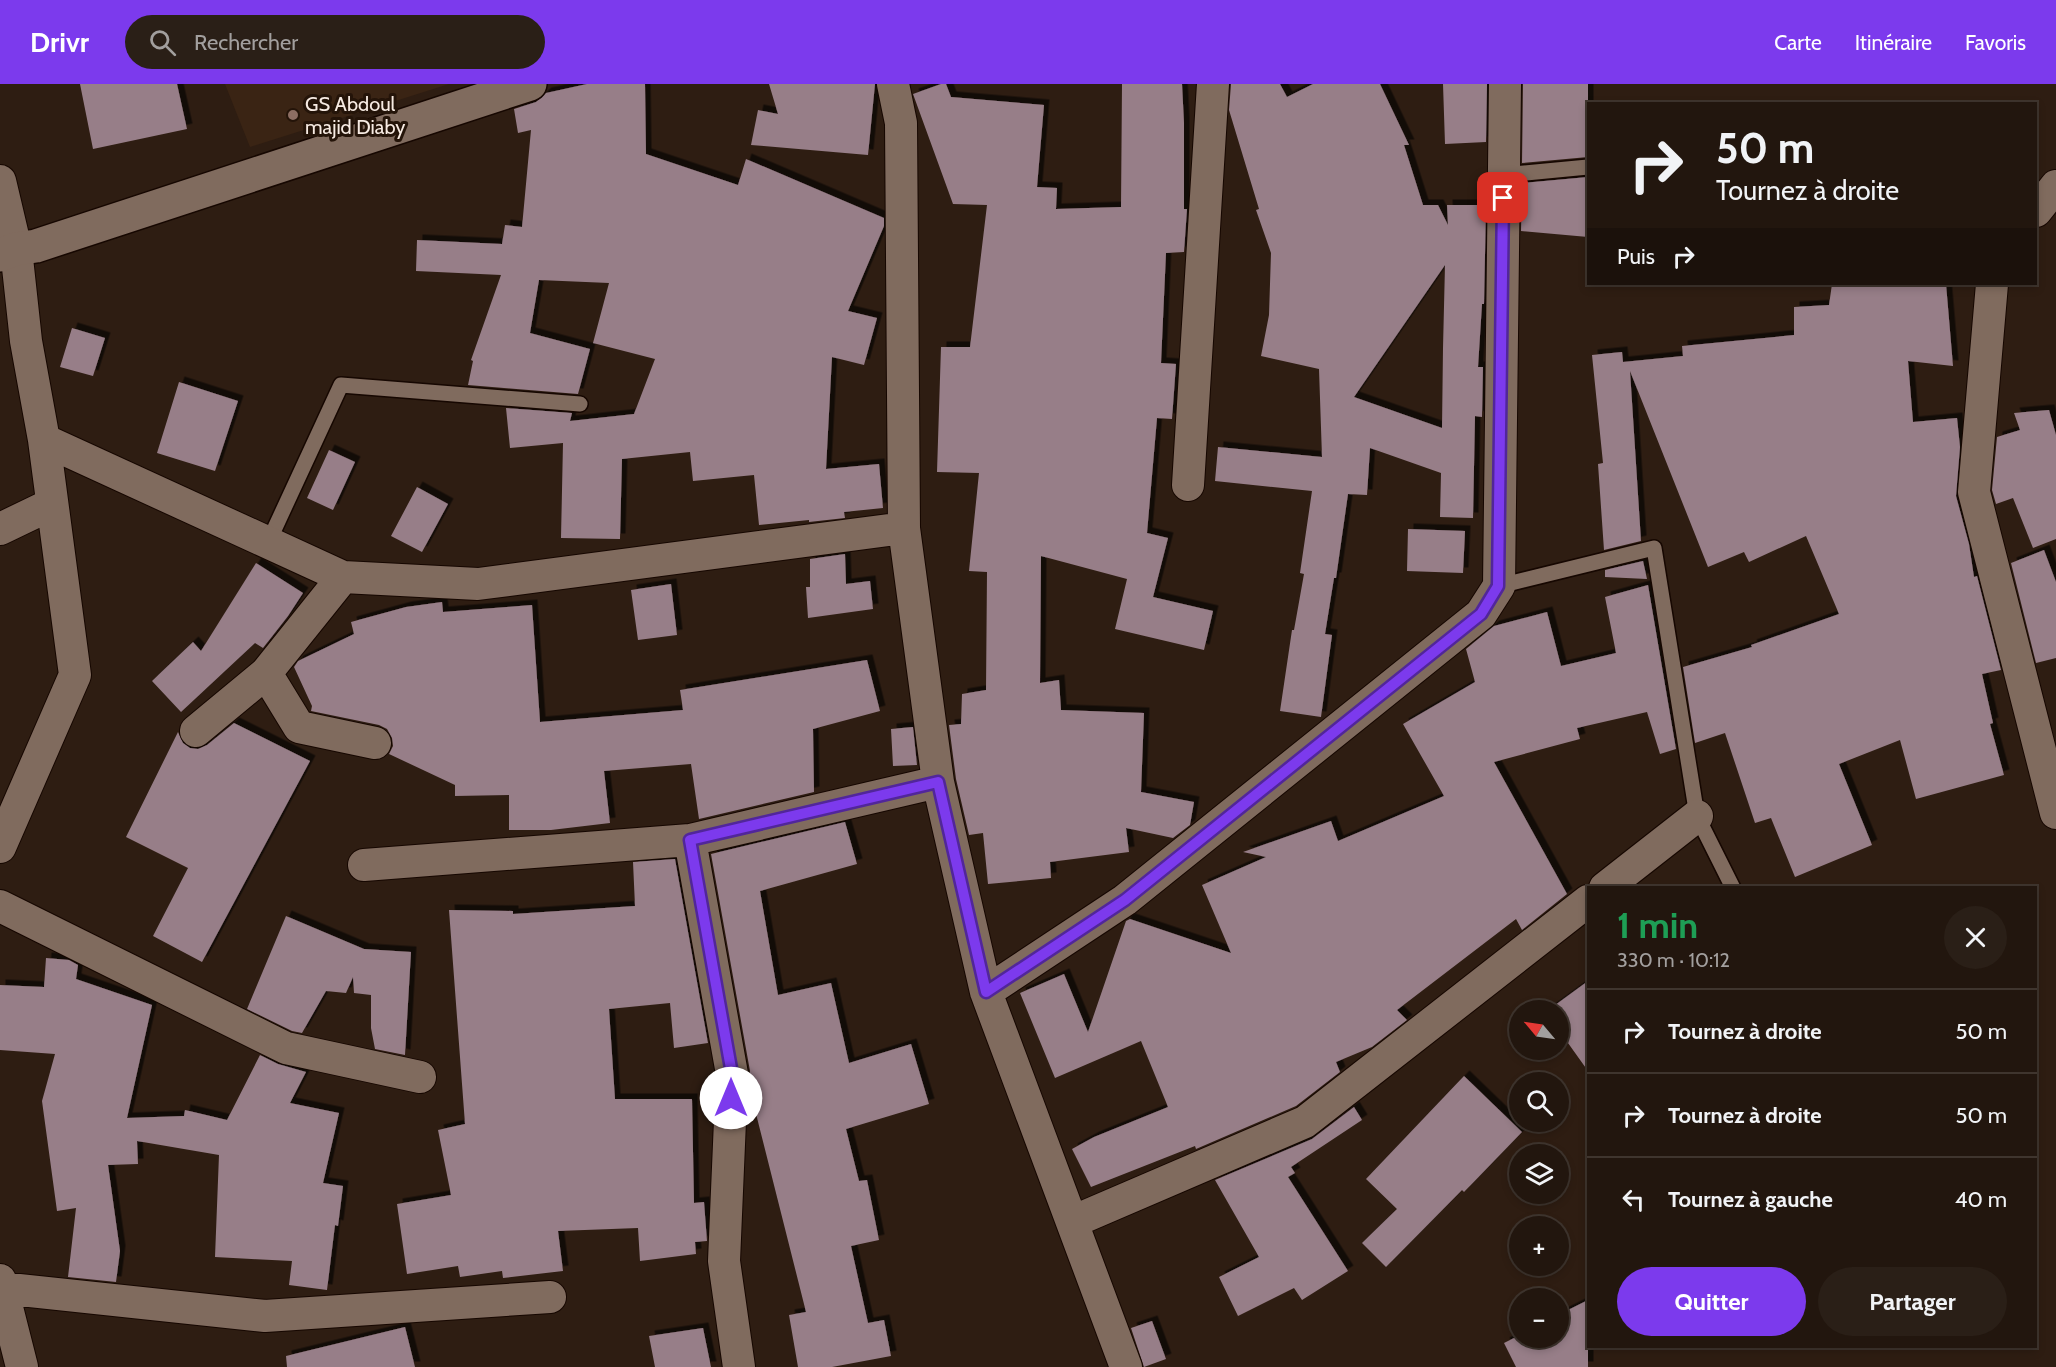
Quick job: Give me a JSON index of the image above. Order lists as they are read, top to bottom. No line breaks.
{"places":["GS Abdoul majid Diaby"],"north":"top left","page":{"header":"Drivr","search":"Rechercher","nav":["Carte","Itinéraire","Favoris"],"turn":["50 m","Tournez à droite"],"then":"Puis","heading":["1 min","330 m · 10:12"],"list":[{"name":"Tournez à droite","value":"50 m"},{"name":"Tournez à droite","value":"50 m"},{"name":"Tournez à gauche","value":"40 m"}],"map_buttons":["+","−"],"buttons":["Quitter","Partager"]}}
